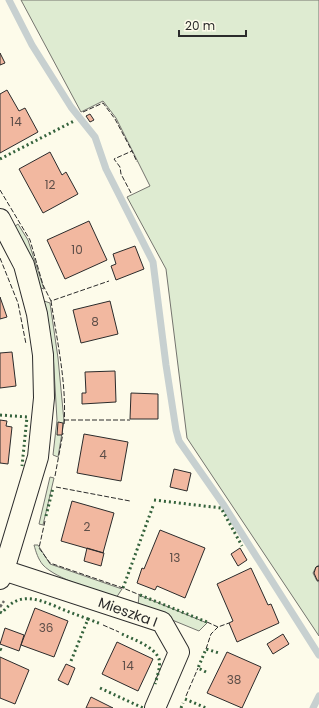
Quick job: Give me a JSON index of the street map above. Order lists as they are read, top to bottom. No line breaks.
{"streets":{"street":["Mieszka I"]},"house_numbers":["14","12","10","8","4","2","13","36","14","38"],"scale_bar":"20 m"}
